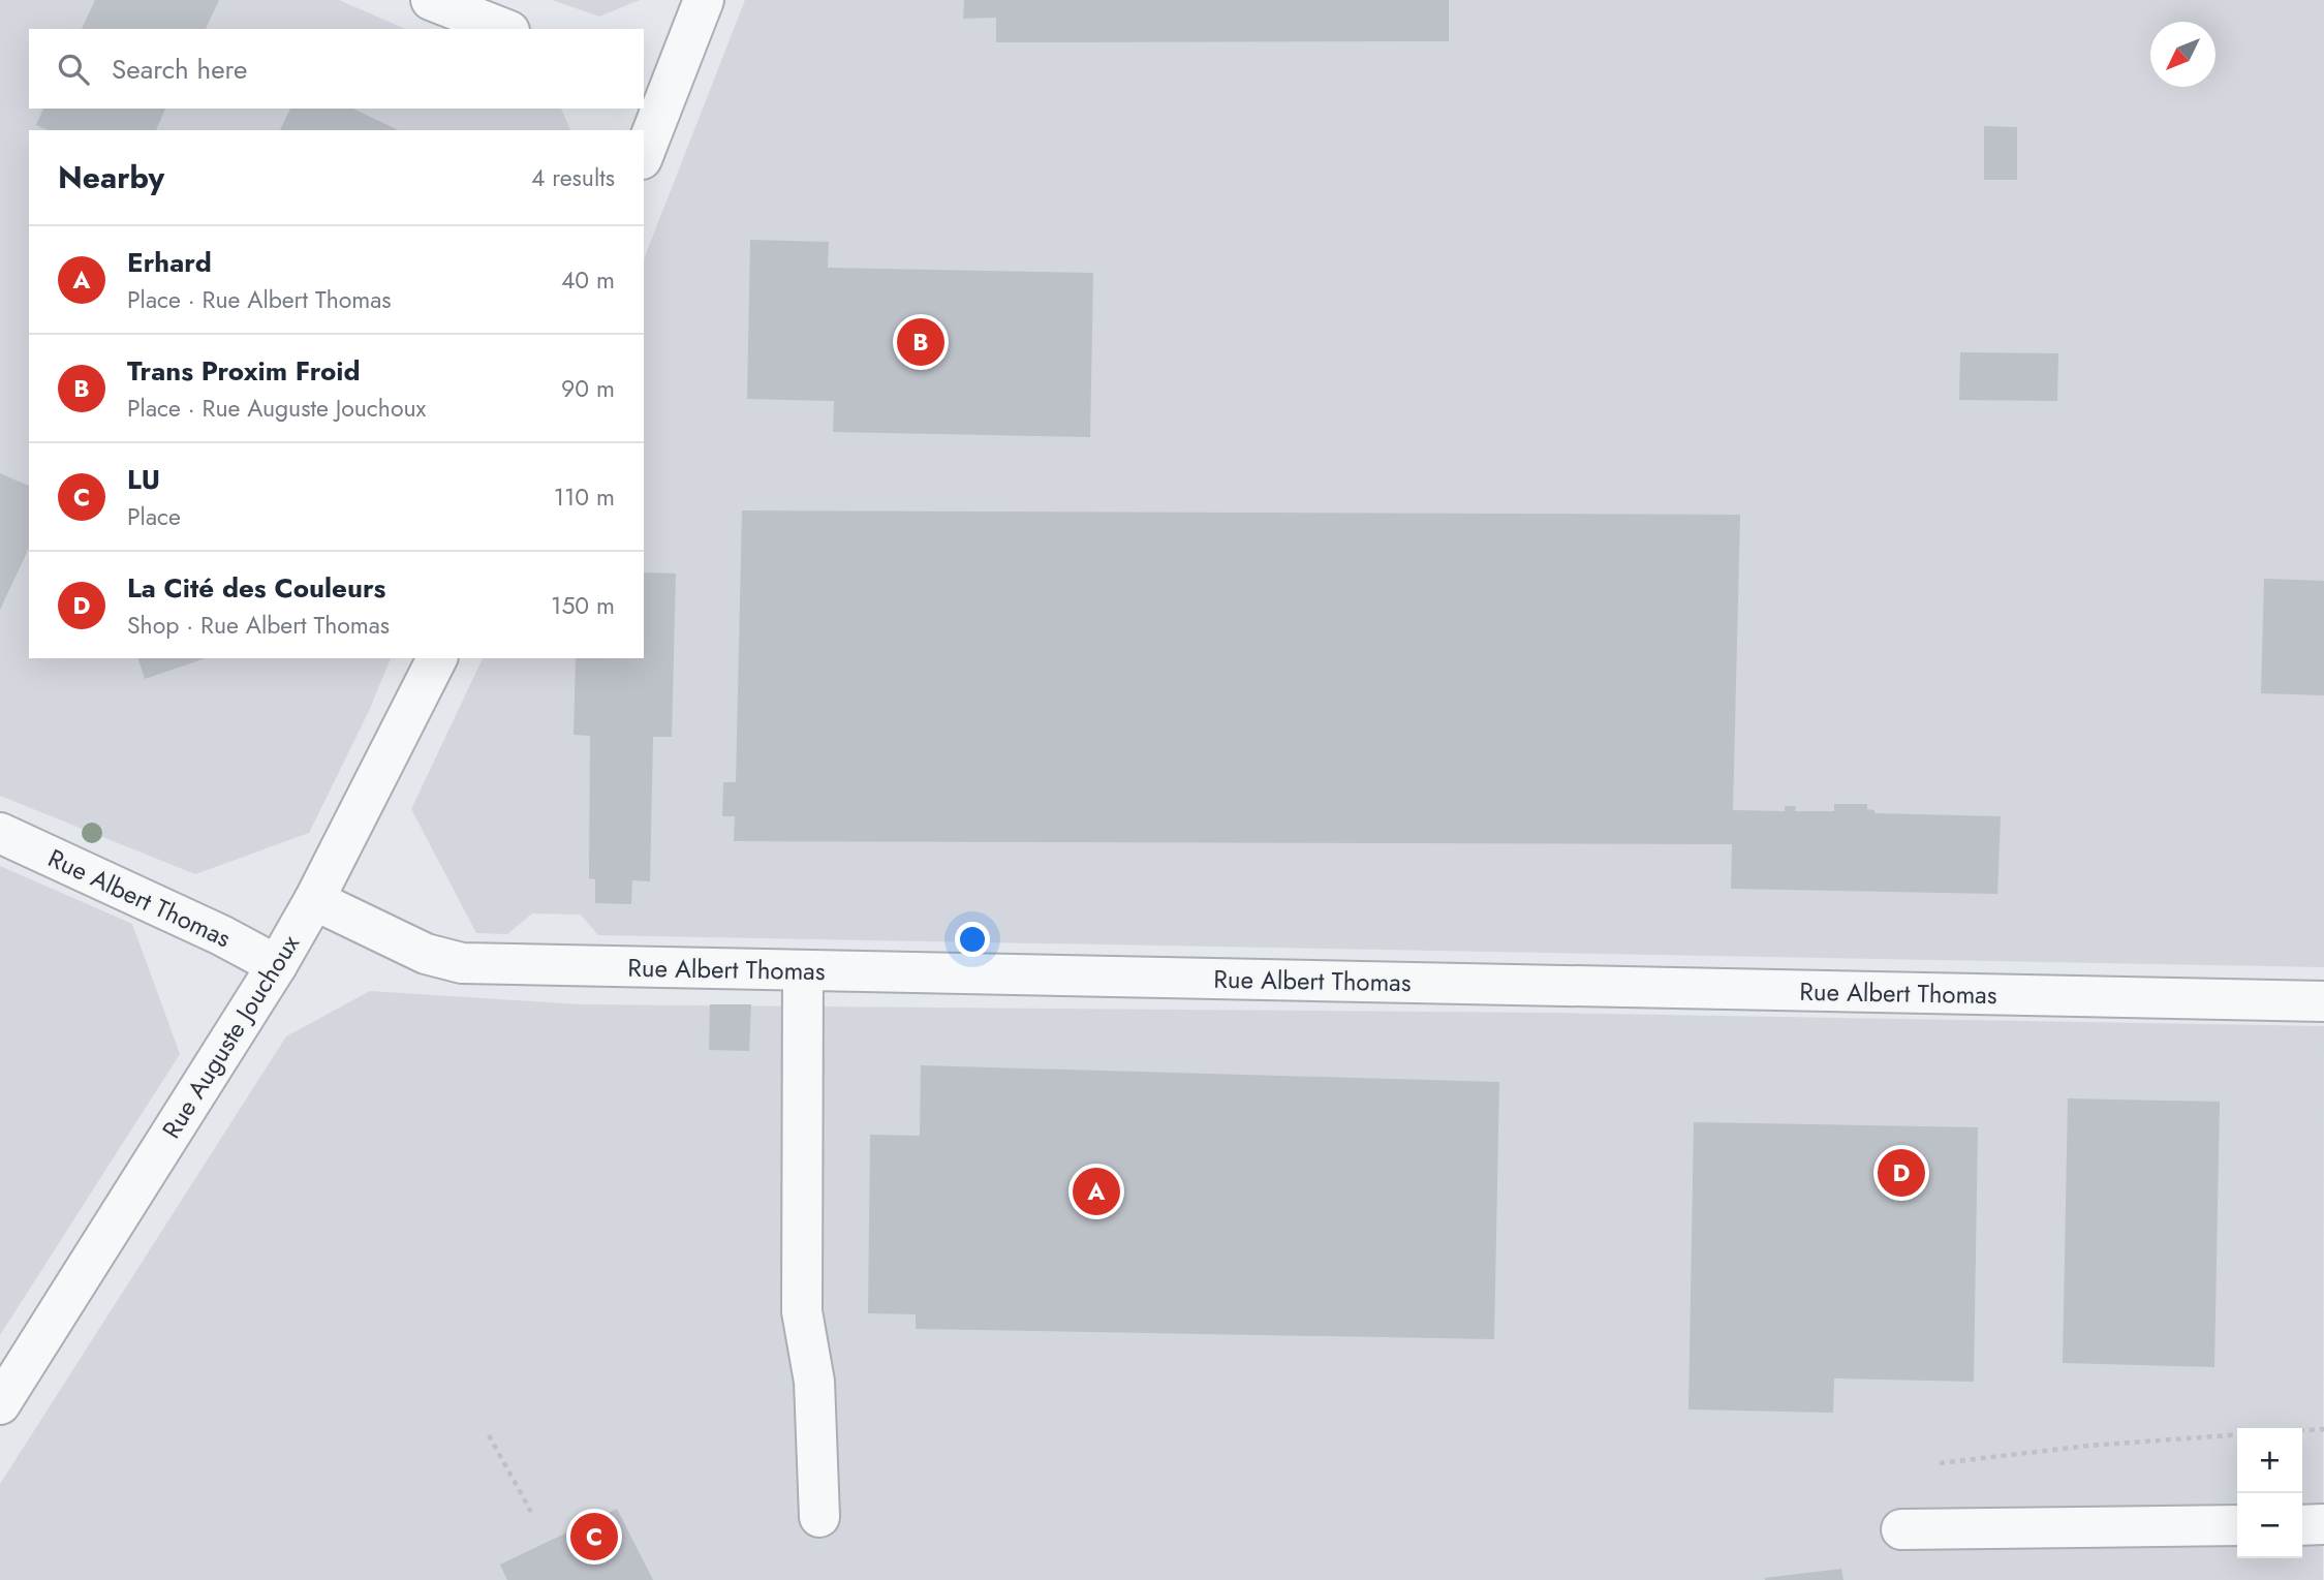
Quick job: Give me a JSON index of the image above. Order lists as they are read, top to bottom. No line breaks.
{"streets":{"street":["Rue Albert Thomas","Rue Auguste Jouchoux"]},"crossings":[["Rue Albert Thomas","Rue Auguste Jouchoux"]],"north":"bottom left","page":{"search":"Search here","heading":["Nearby","4 results"],"list":[{"mark":"A","name":"Erhard","note":"Place · Rue Albert Thomas","value":"40 m"},{"mark":"B","name":"Trans Proxim Froid","note":"Place · Rue Auguste Jouchoux","value":"90 m"},{"mark":"C","name":"LU","note":"Place","value":"110 m"},{"mark":"D","name":"La Cité des Couleurs","note":"Shop · Rue Albert Thomas","value":"150 m"}],"pins":["B","D","A","C"],"map_buttons":["+","−"]}}
